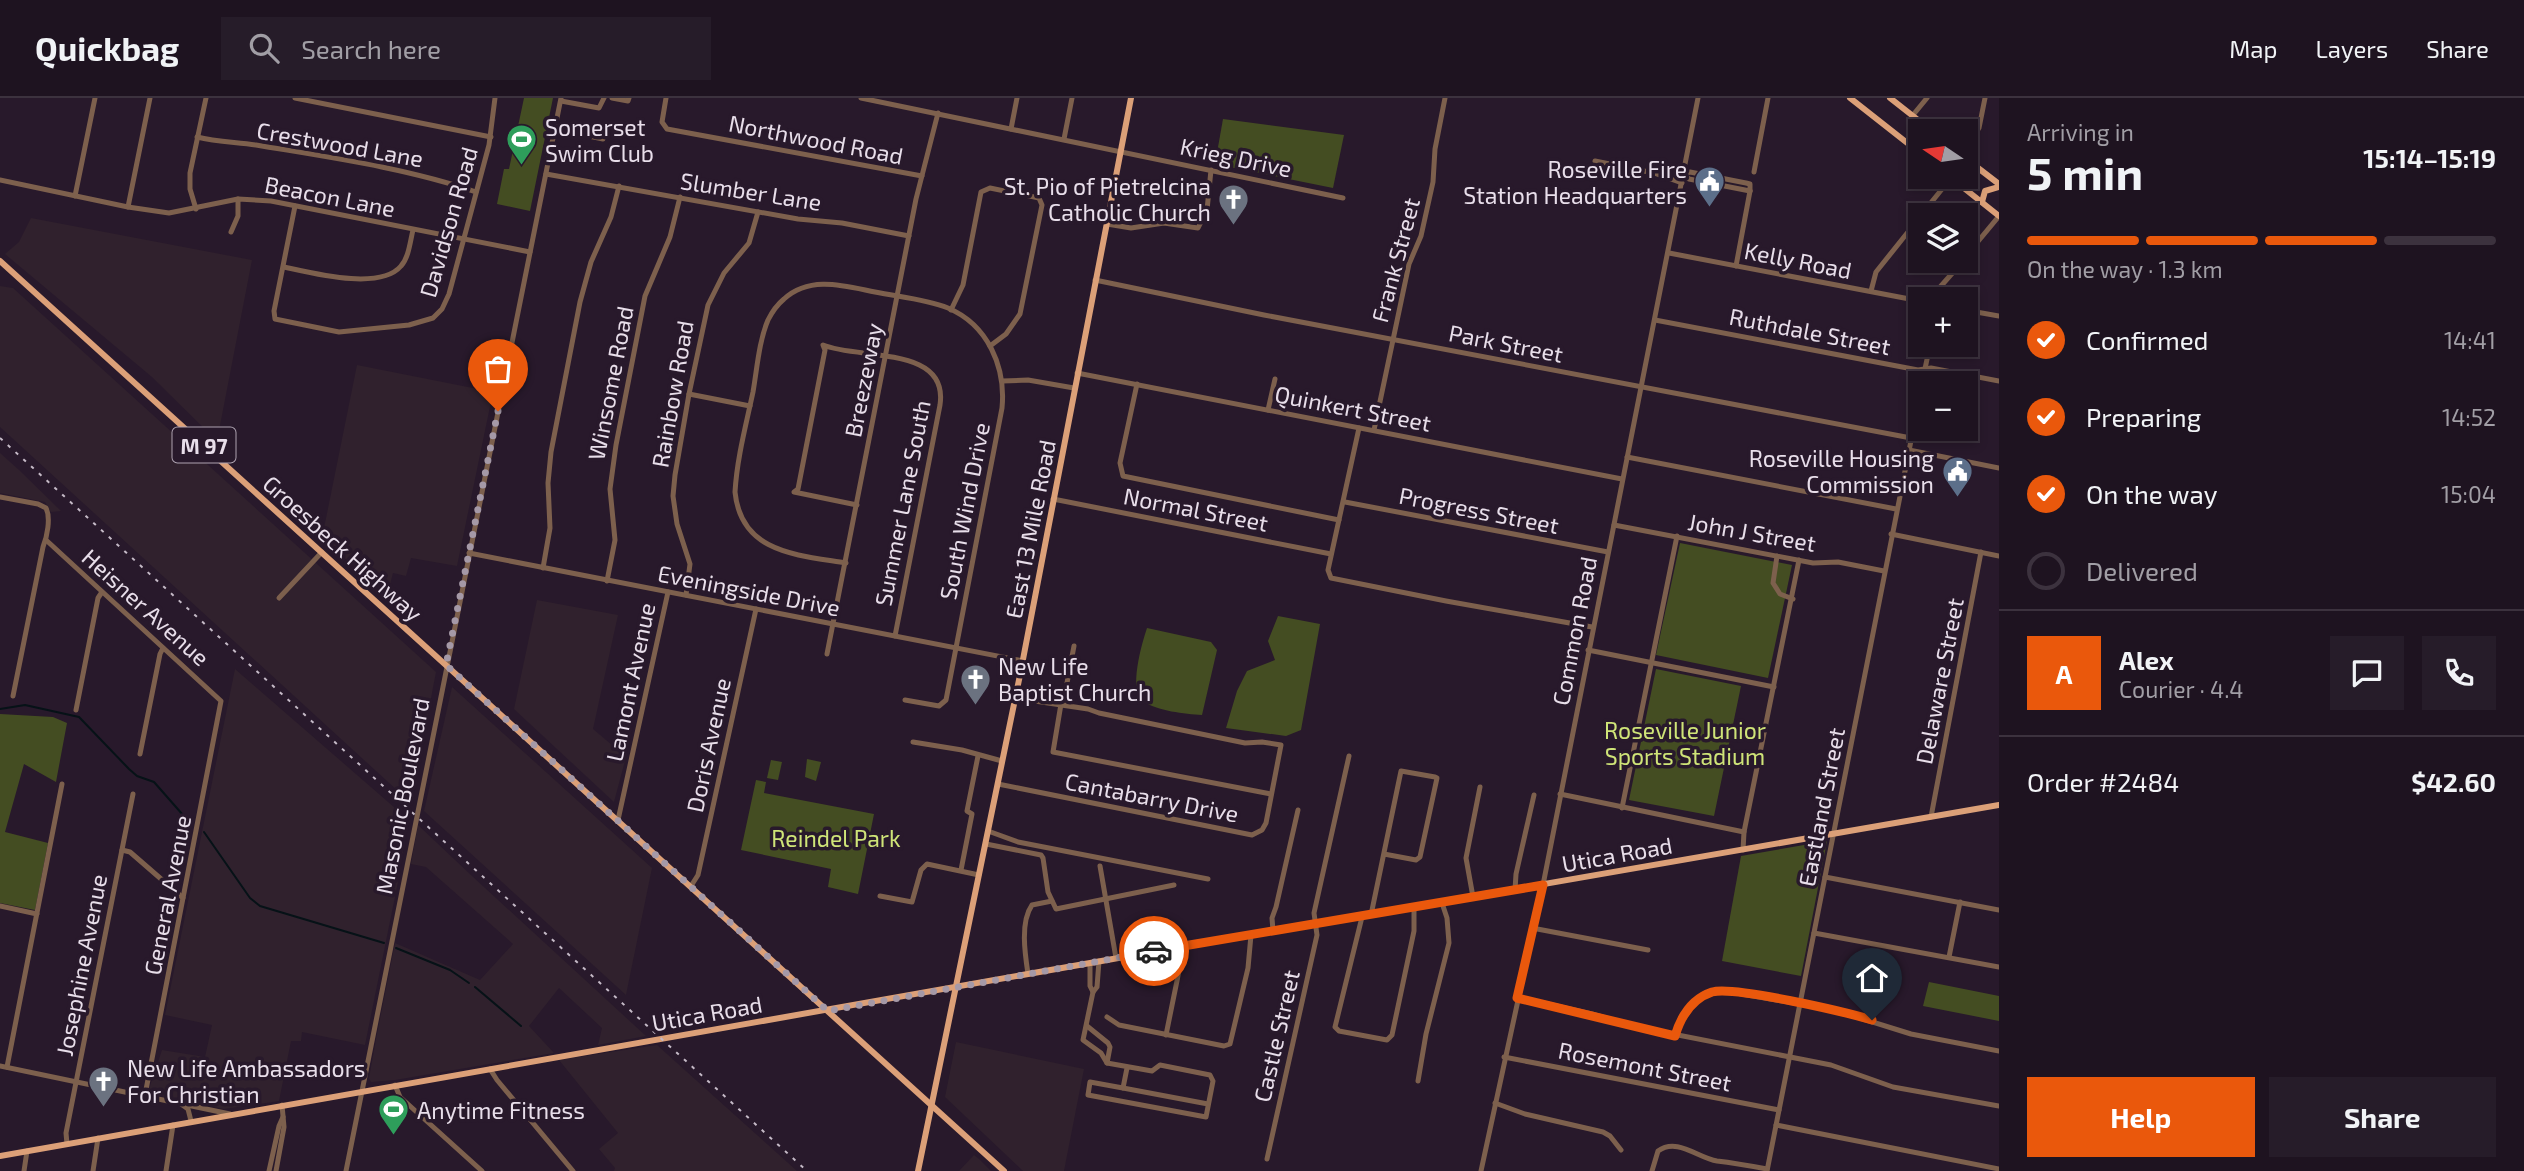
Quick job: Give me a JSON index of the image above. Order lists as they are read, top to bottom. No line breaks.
{"streets":{"main road":["M 97","East 13 Mile Road","Groesbeck Highway","Utica Road"],"street":["Northwood Road","Crestwood Lane","Krieg Drive","Slumber Lane","Beacon Lane","Davidson Road","Frank Street","Kelly Road","Ruthdale Street","Park Street","Breezeway","Winsome Road","Rainbow Road","Quinkert Street","Summer Lane South","Normal Street","Progress Street","South Wind Drive","John J Street","Eveningside Drive","Heisner Avenue","Common Road","Delaware Street","Lamont Avenue","Doris Avenue","Masonic Boulevard","Cantabarry Drive","Eastland Street","General Avenue","Josephine Avenue","Castle Street","Rosemont Street"]},"crossings":[["Northwood Road","Breezeway"],["Crestwood Lane","Davidson Road"],["Krieg Drive","East 13 Mile Road"],["Slumber Lane","Breezeway"],["Slumber Lane","Winsome Road"],["Slumber Lane","Rainbow Road"],["Slumber Lane","Masonic Boulevard"],["Beacon Lane","Davidson Road"],["Beacon Lane","Masonic Boulevard"],["Frank Street","Park Street"],["Frank Street","Quinkert Street"],["Kelly Road","Common Road"],["Ruthdale Street","Common Road"],["Park Street","East 13 Mile Road"],["Park Street","Common Road"],["Breezeway","Summer Lane South"],["Breezeway","Eveningside Drive"],["Winsome Road","Eveningside Drive"],["Rainbow Road","Eveningside Drive"],["Quinkert Street","East 13 Mile Road"],["Quinkert Street","Common Road"],["Summer Lane South","Eveningside Drive"],["Normal Street","East 13 Mile Road"],["Progress Street","Common Road"],["South Wind Drive","Eveningside Drive"],["East 13 Mile Road","Groesbeck Highway"],["East 13 Mile Road","Eveningside Drive"],["East 13 Mile Road","Cantabarry Drive"],["East 13 Mile Road","Utica Road"],["John J Street","Common Road"],["John J Street","Eastland Street"],["Groesbeck Highway","Lamont Avenue"],["Groesbeck Highway","Doris Avenue"],["Groesbeck Highway","Masonic Boulevard"],["Groesbeck Highway","Utica Road"],["Eveningside Drive","Lamont Avenue"],["Eveningside Drive","Doris Avenue"],["Eveningside Drive","Masonic Boulevard"],["Heisner Avenue","General Avenue"],["Common Road","Utica Road"],["Common Road","Rosemont Street"],["Delaware Street","Utica Road"],["Masonic Boulevard","Utica Road"],["Eastland Street","Utica Road"],["Eastland Street","Rosemont Street"],["Utica Road","Josephine Avenue"],["Utica Road","Castle Street"]],"parks":["Roseville Junior Sports Stadium","Reindel Park"],"places":{"sports":["Somerset Swim Club","Anytime Fitness"],"public building":["Roseville Fire Station Headquarters","Roseville Housing Commission"],"church":["St. Pio of Pietrelcina Catholic Church","New Life Baptist Church","New Life Ambassadors For Christian"]},"north":"left","page":{"header":"Quickbag","search":"Search here","nav":["Map","Layers","Share"],"heading":["5 min","Arriving in","15:14–15:19"],"panel":["Alex","Courier · 4.4","Order #2484","$42.60"],"map_buttons":["+","−"],"bar":"On the way · 1.3 km","list":[["Confirmed","14:41"],["Preparing","14:52"],["On the way","15:04"],"Delivered"],"round":"A","buttons":["Help","Share"]}}
